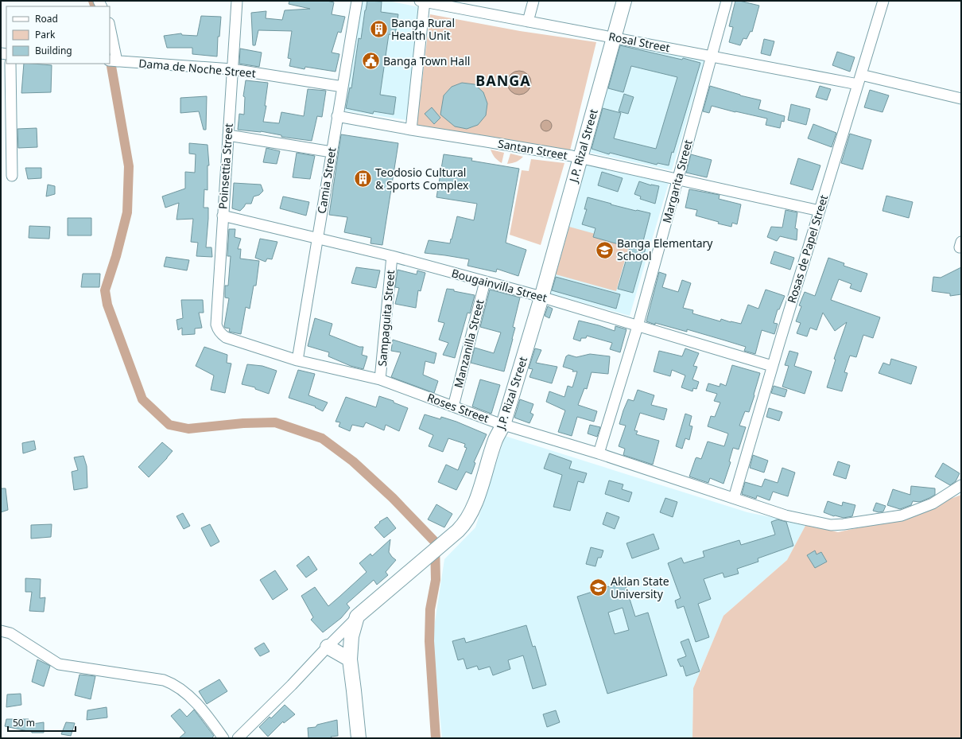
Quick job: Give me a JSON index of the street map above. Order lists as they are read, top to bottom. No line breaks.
{"streets":{"main road":["J.P. Rizal Street"],"street":["Rosal Street","Dama de Noche Street","Santan Street","Poinsettia Street","Camia Street","Margarita Street","Rosas de Papel Street","Bougainvilla Street","Sampaguita Street","Manzanilla Street","Roses Street"]},"crossings":[["Rosal Street","J.P. Rizal Street"],["Rosal Street","Margarita Street"],["Rosal Street","Rosas de Papel Street"],["Dama de Noche Street","Poinsettia Street"],["Dama de Noche Street","Camia Street"],["J.P. Rizal Street","Santan Street"],["J.P. Rizal Street","Bougainvilla Street"],["J.P. Rizal Street","Roses Street"],["Santan Street","Camia Street"],["Santan Street","Margarita Street"],["Santan Street","Rosas de Papel Street"],["Poinsettia Street","Bougainvilla Street"],["Poinsettia Street","Roses Street"],["Camia Street","Bougainvilla Street"],["Camia Street","Roses Street"],["Margarita Street","Bougainvilla Street"],["Margarita Street","Roses Street"],["Rosas de Papel Street","Bougainvilla Street"],["Rosas de Papel Street","Roses Street"],["Bougainvilla Street","Sampaguita Street"],["Bougainvilla Street","Manzanilla Street"],["Sampaguita Street","Roses Street"],["Manzanilla Street","Roses Street"]],"districts":["BANGA"],"places":{"building":["Banga Rural Health Unit","Teodosio Cultural & Sports Complex"],"public building":["Banga Town Hall"],"school or university":["Banga Elementary School","Aklan State University"]},"legend":["Road","Park","Building"],"scale_bar":"50 m"}
